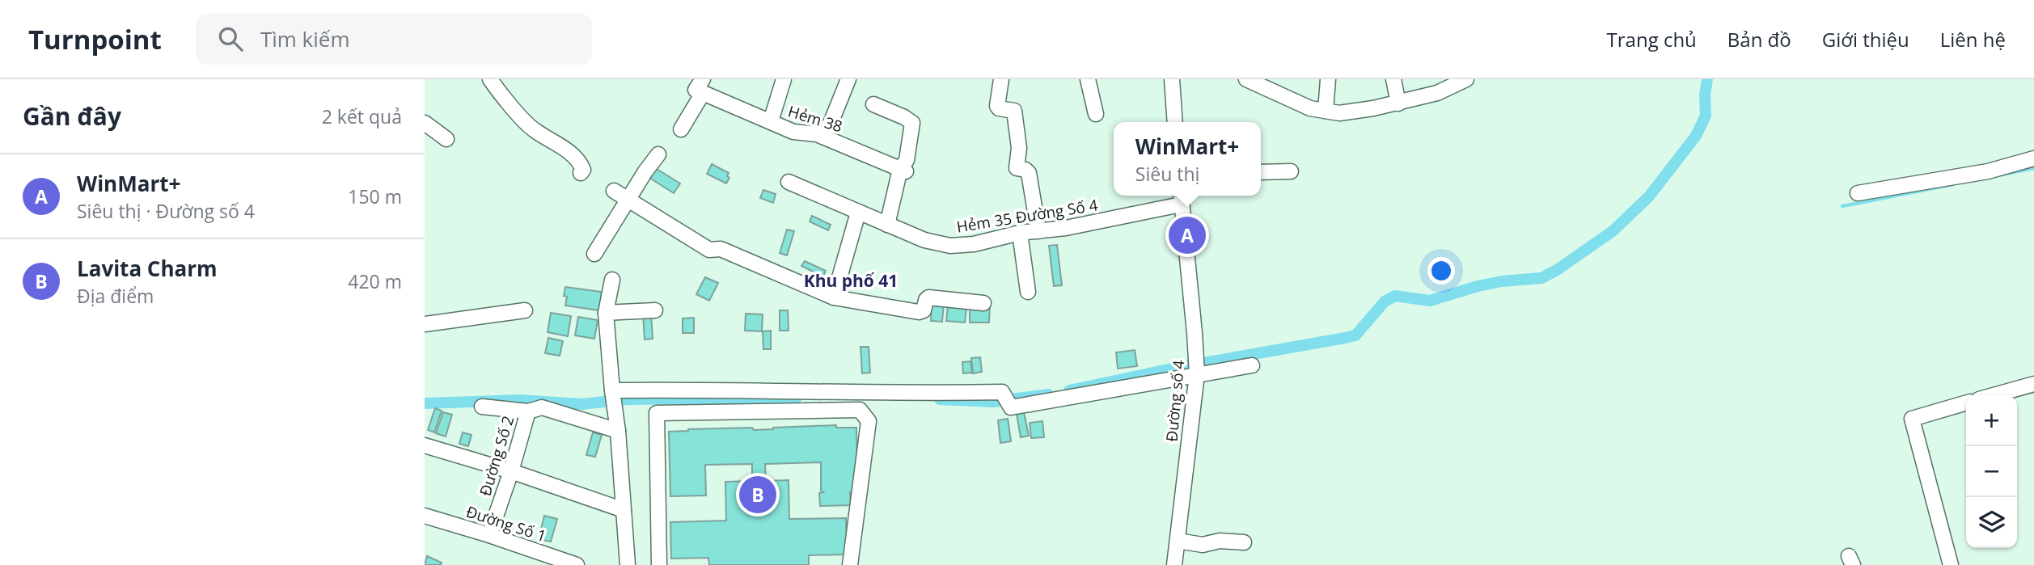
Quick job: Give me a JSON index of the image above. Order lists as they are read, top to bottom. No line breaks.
{"streets":{"street":["Hẻm 38","Hẻm 35 Đường Số 4","Đường số 4","Đường Số 2","Đường Số 1"]},"crossings":[["Hẻm 35 Đường Số 4","Đường số 4"],["Đường Số 2","Đường Số 1"]],"districts":["Khu phố 41"],"page":{"header":"Turnpoint","search":"Tìm kiếm","nav":["Trang chủ","Bản đồ","Giới thiệu","Liên hệ"],"heading":["Gần đây","2 kết quả"],"popup":["WinMart+","Siêu thị"],"list":[{"mark":"A","name":"WinMart+","note":"Siêu thị · Đường số 4","value":"150 m"},{"mark":"B","name":"Lavita Charm","note":"Địa điểm","value":"420 m"}],"pins":["A","B"],"map_buttons":["+","−"]}}
